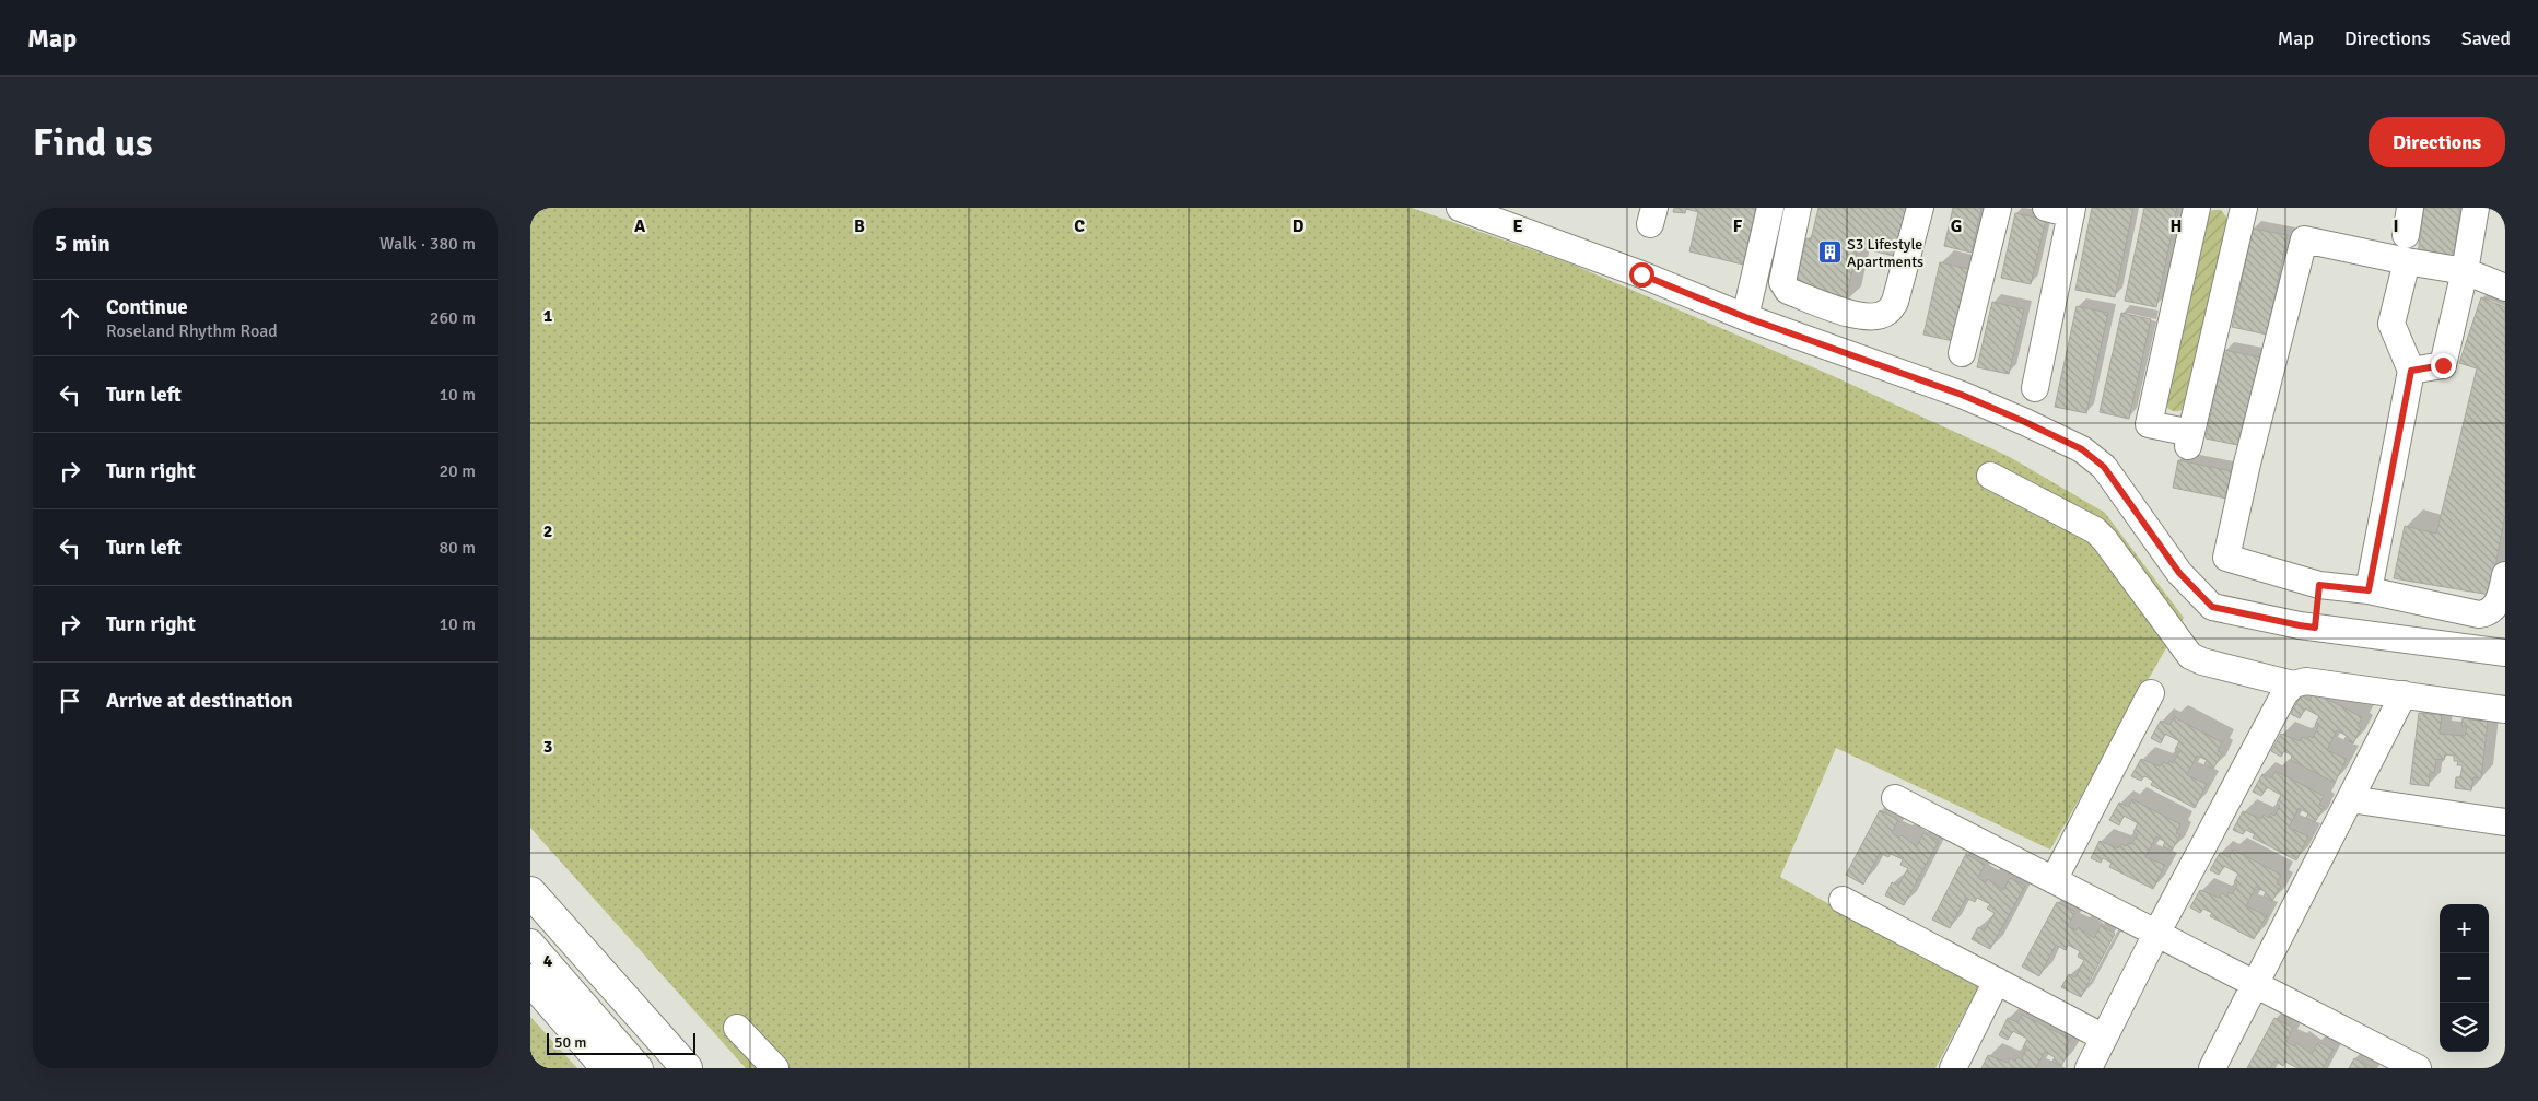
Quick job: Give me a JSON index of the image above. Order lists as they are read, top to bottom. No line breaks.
{"places":{"building":["S3 Lifestyle Apartments"]},"scale_bar":"50 m","page":{"header":"Map","nav":["Map","Directions","Saved"],"buttons":"Directions","title":"Find us","heading":["5 min","Walk · 380 m"],"list":[["Continue","Roseland Rhythm Road","260 m"],["Turn left","10 m"],["Turn right","20 m"],["Turn left","80 m"],["Turn right","10 m"],"Arrive at destination"],"map_buttons":["+","−"],"scale":"50 m"},"grid":{"columns":["A","B","C","D","E","F","G","H","I"],"rows":["1","2","3","4"]}}
